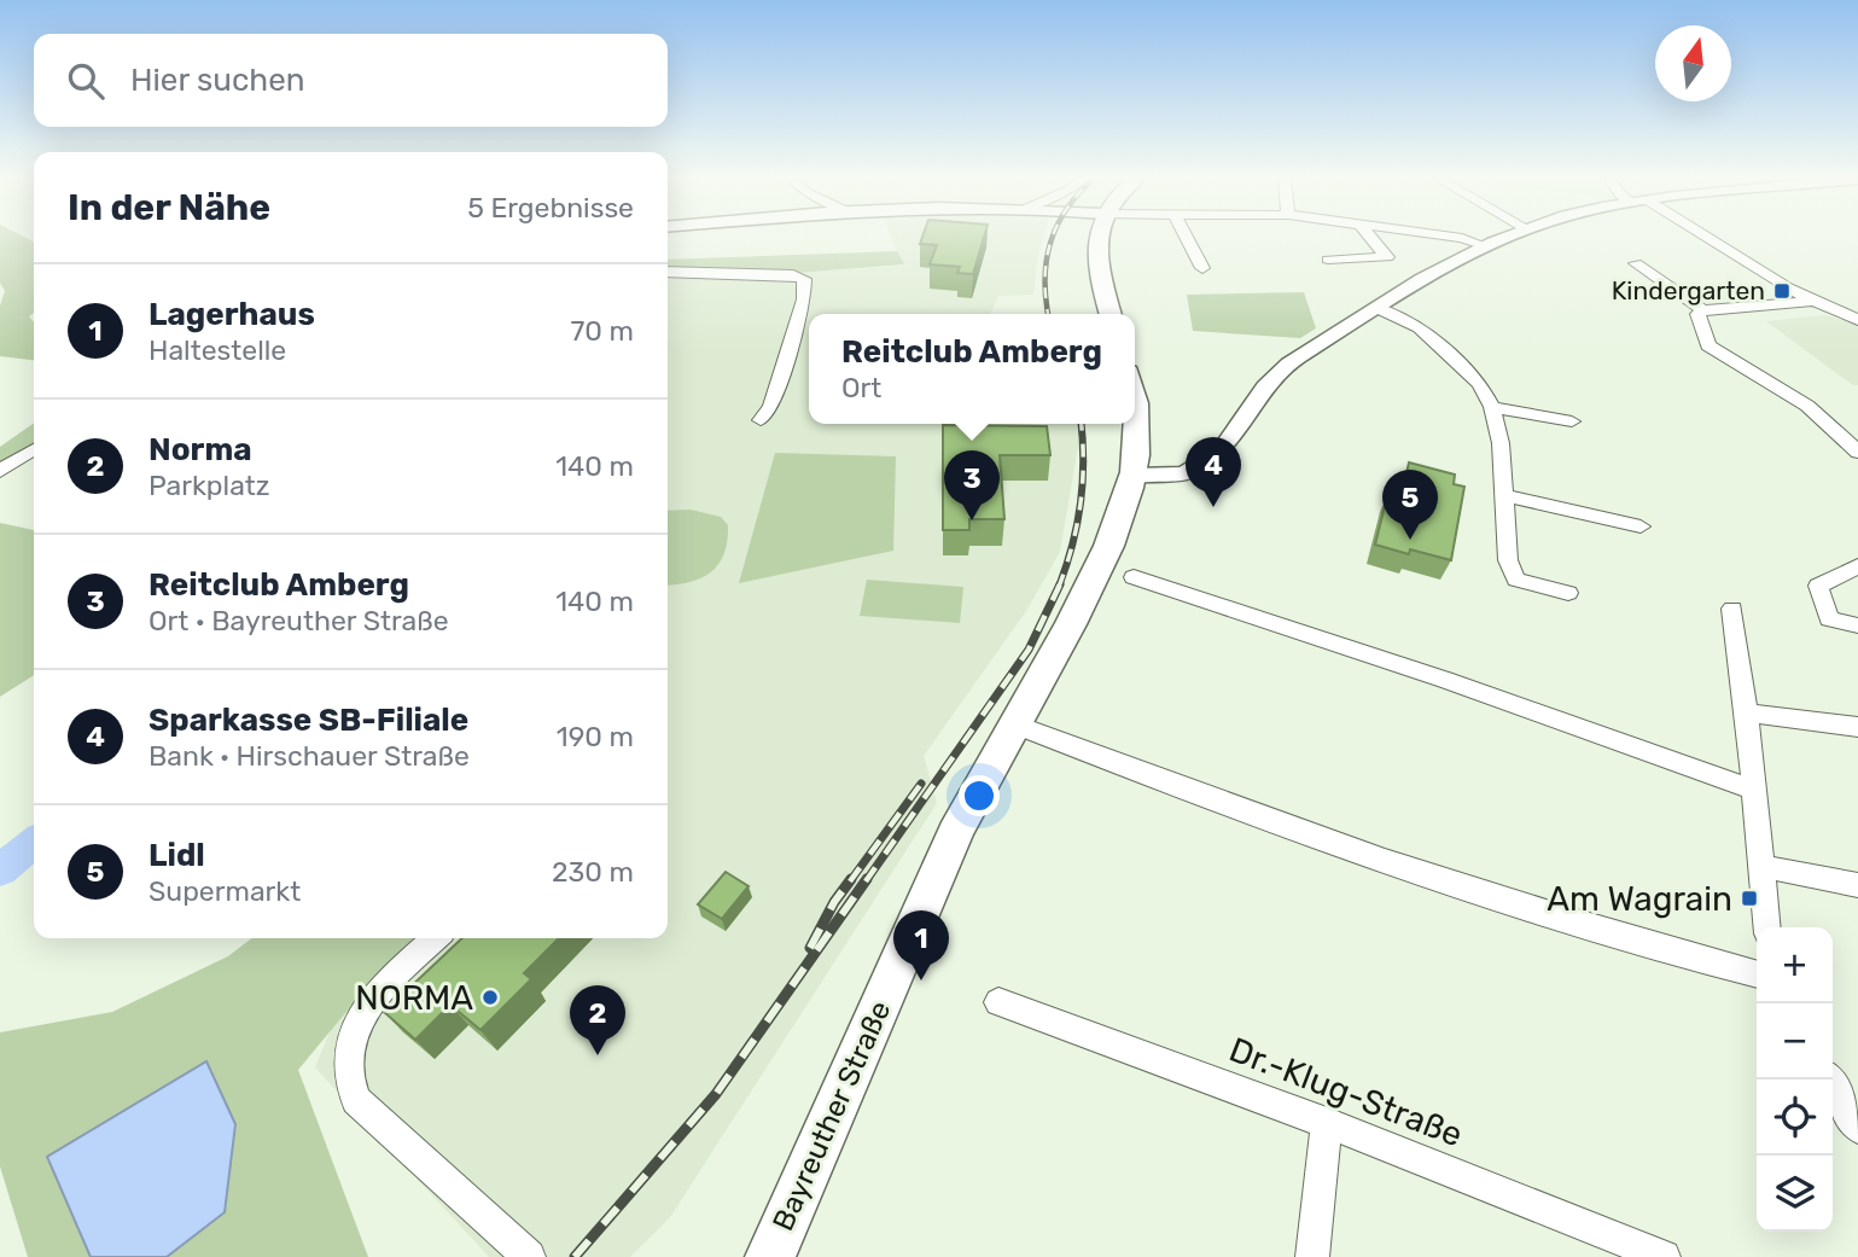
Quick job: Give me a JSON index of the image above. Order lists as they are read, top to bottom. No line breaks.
{"streets":{"main road":["Bayreuther Straße"],"street":["Dr.-Klug-Straße"]},"places":{"transit":["Kindergarten","Am Wagrain"],"other":["NORMA"]},"north":"top","page":{"search":"Hier suchen","heading":["In der Nähe","5 Ergebnisse"],"list":[{"mark":"1","name":"Lagerhaus","note":"Haltestelle","value":"70 m"},{"mark":"2","name":"Norma","note":"Parkplatz","value":"140 m"},{"mark":"3","name":"Reitclub Amberg","note":"Ort · Bayreuther Straße","value":"140 m"},{"mark":"4","name":"Sparkasse SB-Filiale","note":"Bank · Hirschauer Straße","value":"190 m"},{"mark":"5","name":"Lidl","note":"Supermarkt","value":"230 m"}],"popup":["Reitclub Amberg","Ort"],"pins":["4","3","5","1","2"],"map_buttons":["+","−"]}}
